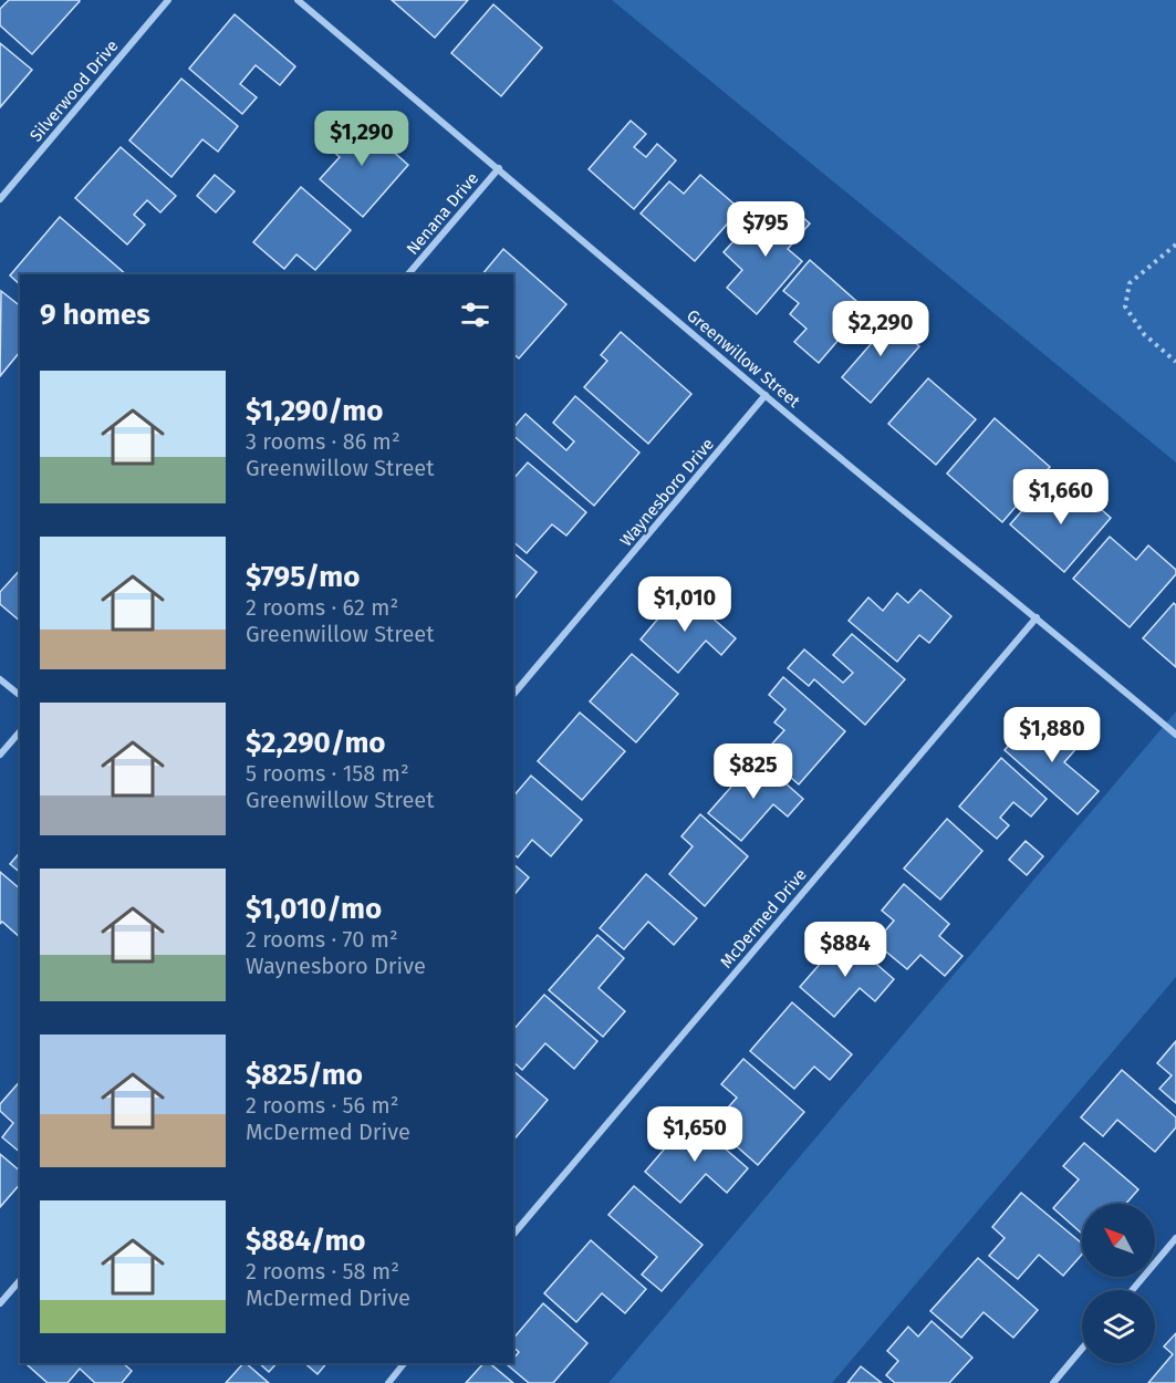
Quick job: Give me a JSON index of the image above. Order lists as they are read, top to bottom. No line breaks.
{"streets":{"street":["Silverwood Drive","Nenana Drive","Greenwillow Street","Waynesboro Drive","McDermed Drive"]},"crossings":[["Nenana Drive","Greenwillow Street"],["Greenwillow Street","Waynesboro Drive"],["Greenwillow Street","McDermed Drive"]],"north":"top left","page":{"price":["$1,290","$795","$2,290","$1,660","$1,010","$1,880","$825","$884","$1,650"],"heading":"9 homes","list":[{"name":"$1,290/mo","note":"3 rooms · 86 m² · Greenwillow Street"},{"name":"$795/mo","note":"2 rooms · 62 m² · Greenwillow Street"},{"name":"$2,290/mo","note":"5 rooms · 158 m² · Greenwillow Street"},{"name":"$1,010/mo","note":"2 rooms · 70 m² · Waynesboro Drive"},{"name":"$825/mo","note":"2 rooms · 56 m² · McDermed Drive"},{"name":"$884/mo","note":"2 rooms · 58 m² · McDermed Drive"}]}}
